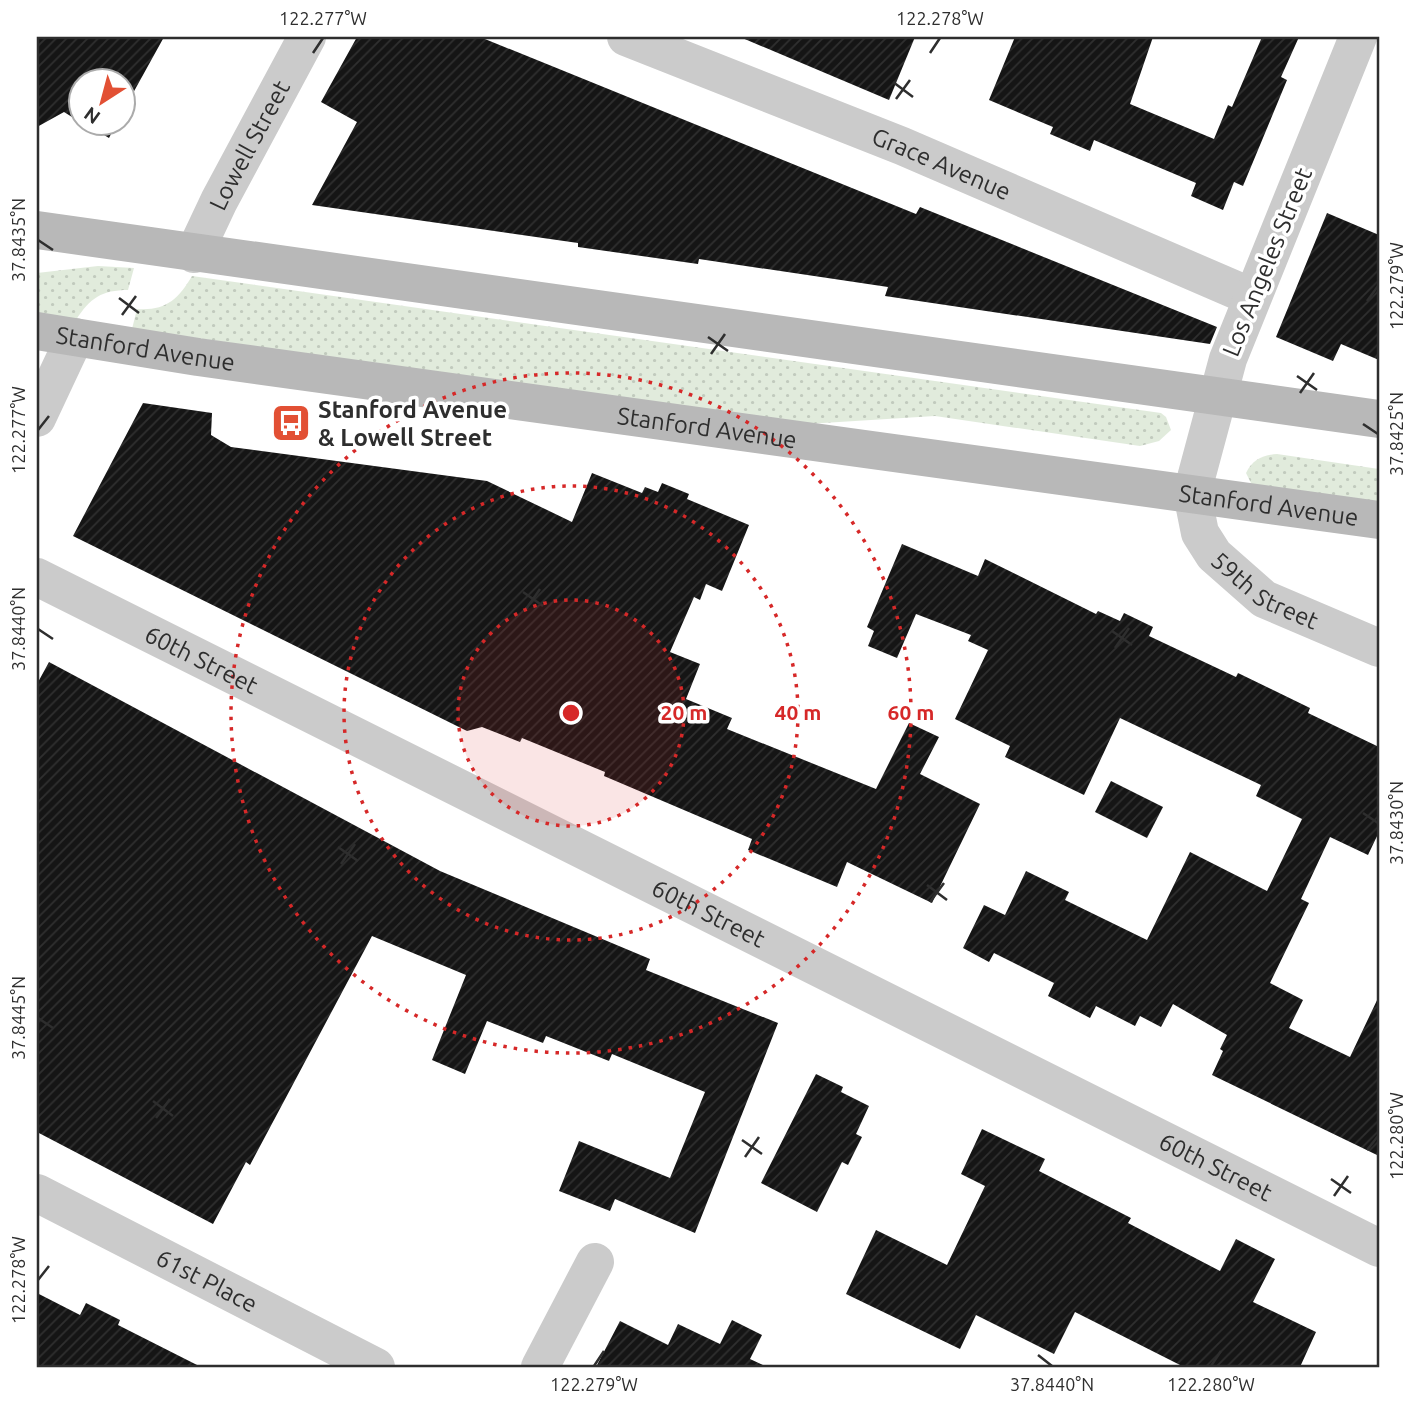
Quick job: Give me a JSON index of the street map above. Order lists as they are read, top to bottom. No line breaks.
{"streets":{"main road":["Stanford Avenue"],"street":["Lowell Street","Grace Avenue","Los Angeles Street","59th Street","60th Street","61st Place"]},"crossings":[["Grace Avenue","Los Angeles Street"],["Los Angeles Street","Stanford Avenue"],["Los Angeles Street","59th Street"],["Stanford Avenue","59th Street"]],"places":{"bus stop":["Stanford Avenue & Lowell Street"]},"north":"bottom left","coordinates":["122.277°W","122.278°W","37.8435°N","122.279°W","37.8425°N","37.8440°N","37.8430°N","37.8445°N","122.280°W"],"rings":["20 m","40 m","60 m"]}
